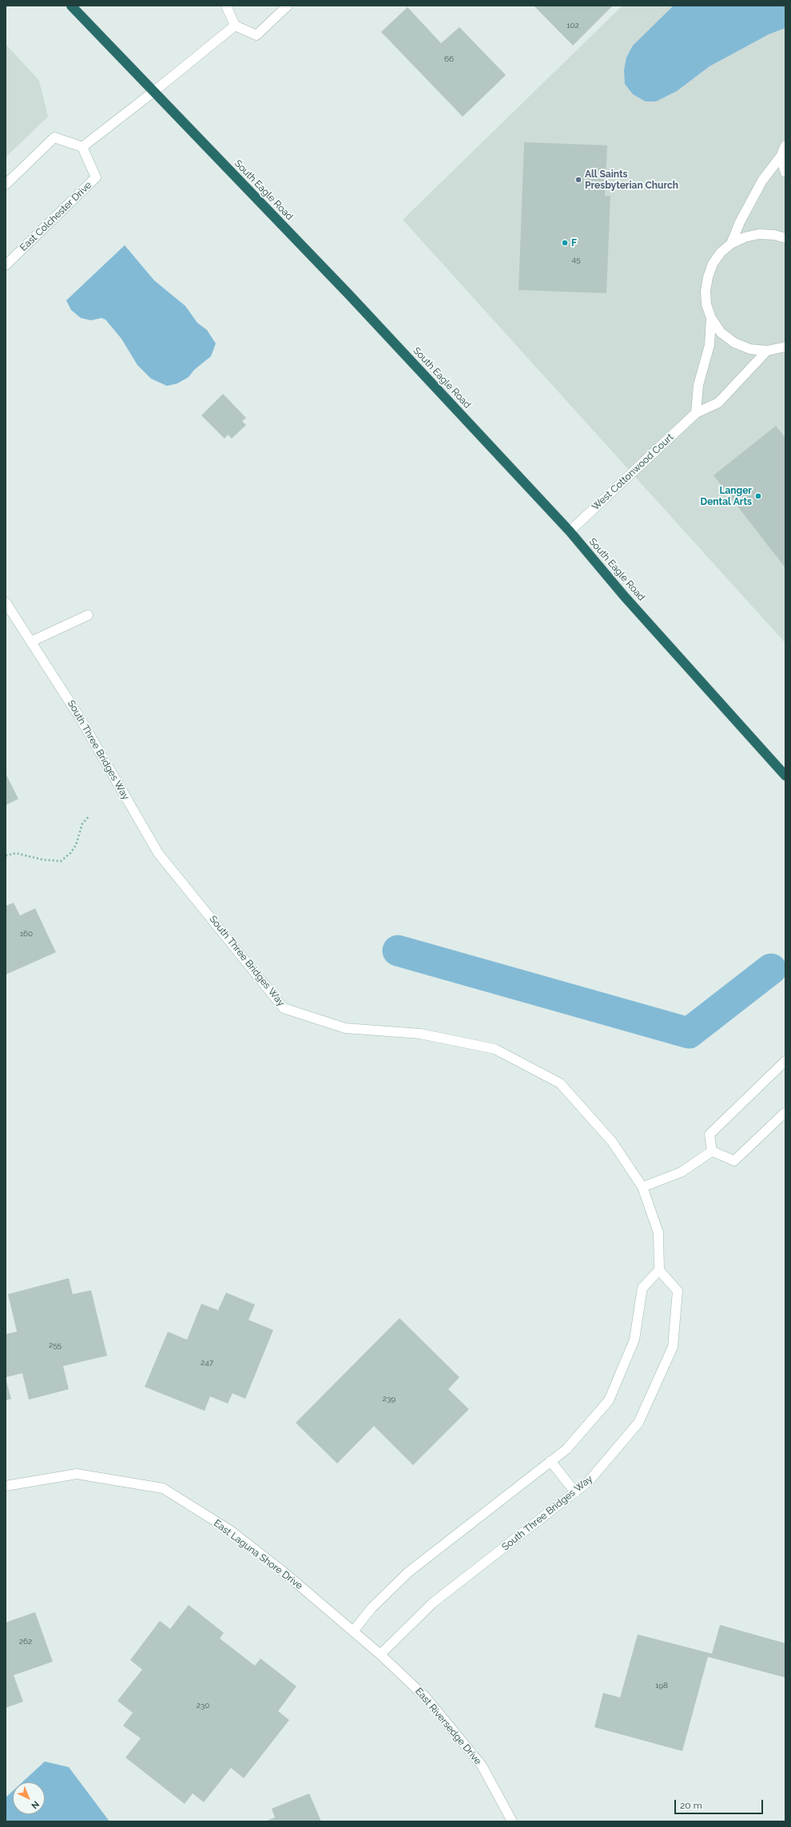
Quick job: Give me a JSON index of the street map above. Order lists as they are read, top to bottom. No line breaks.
{"streets":{"highway":["South Eagle Road"],"street":["East Colchester Drive","West Cottonwood Court","South Three Bridges Way","East Laguna Shore Drive","East Riversedge Drive"]},"crossings":[["South Eagle Road","West Cottonwood Court"],["South Three Bridges Way","East Riversedge Drive"],["East Laguna Shore Drive","East Riversedge Drive"]],"places":["All Saints Presbyterian Church","F","Langer Dental Arts"],"house_numbers":["102","66","45","160","255","247","239","262","198","230"],"scale_bar":"20 m","north":"bottom right"}
